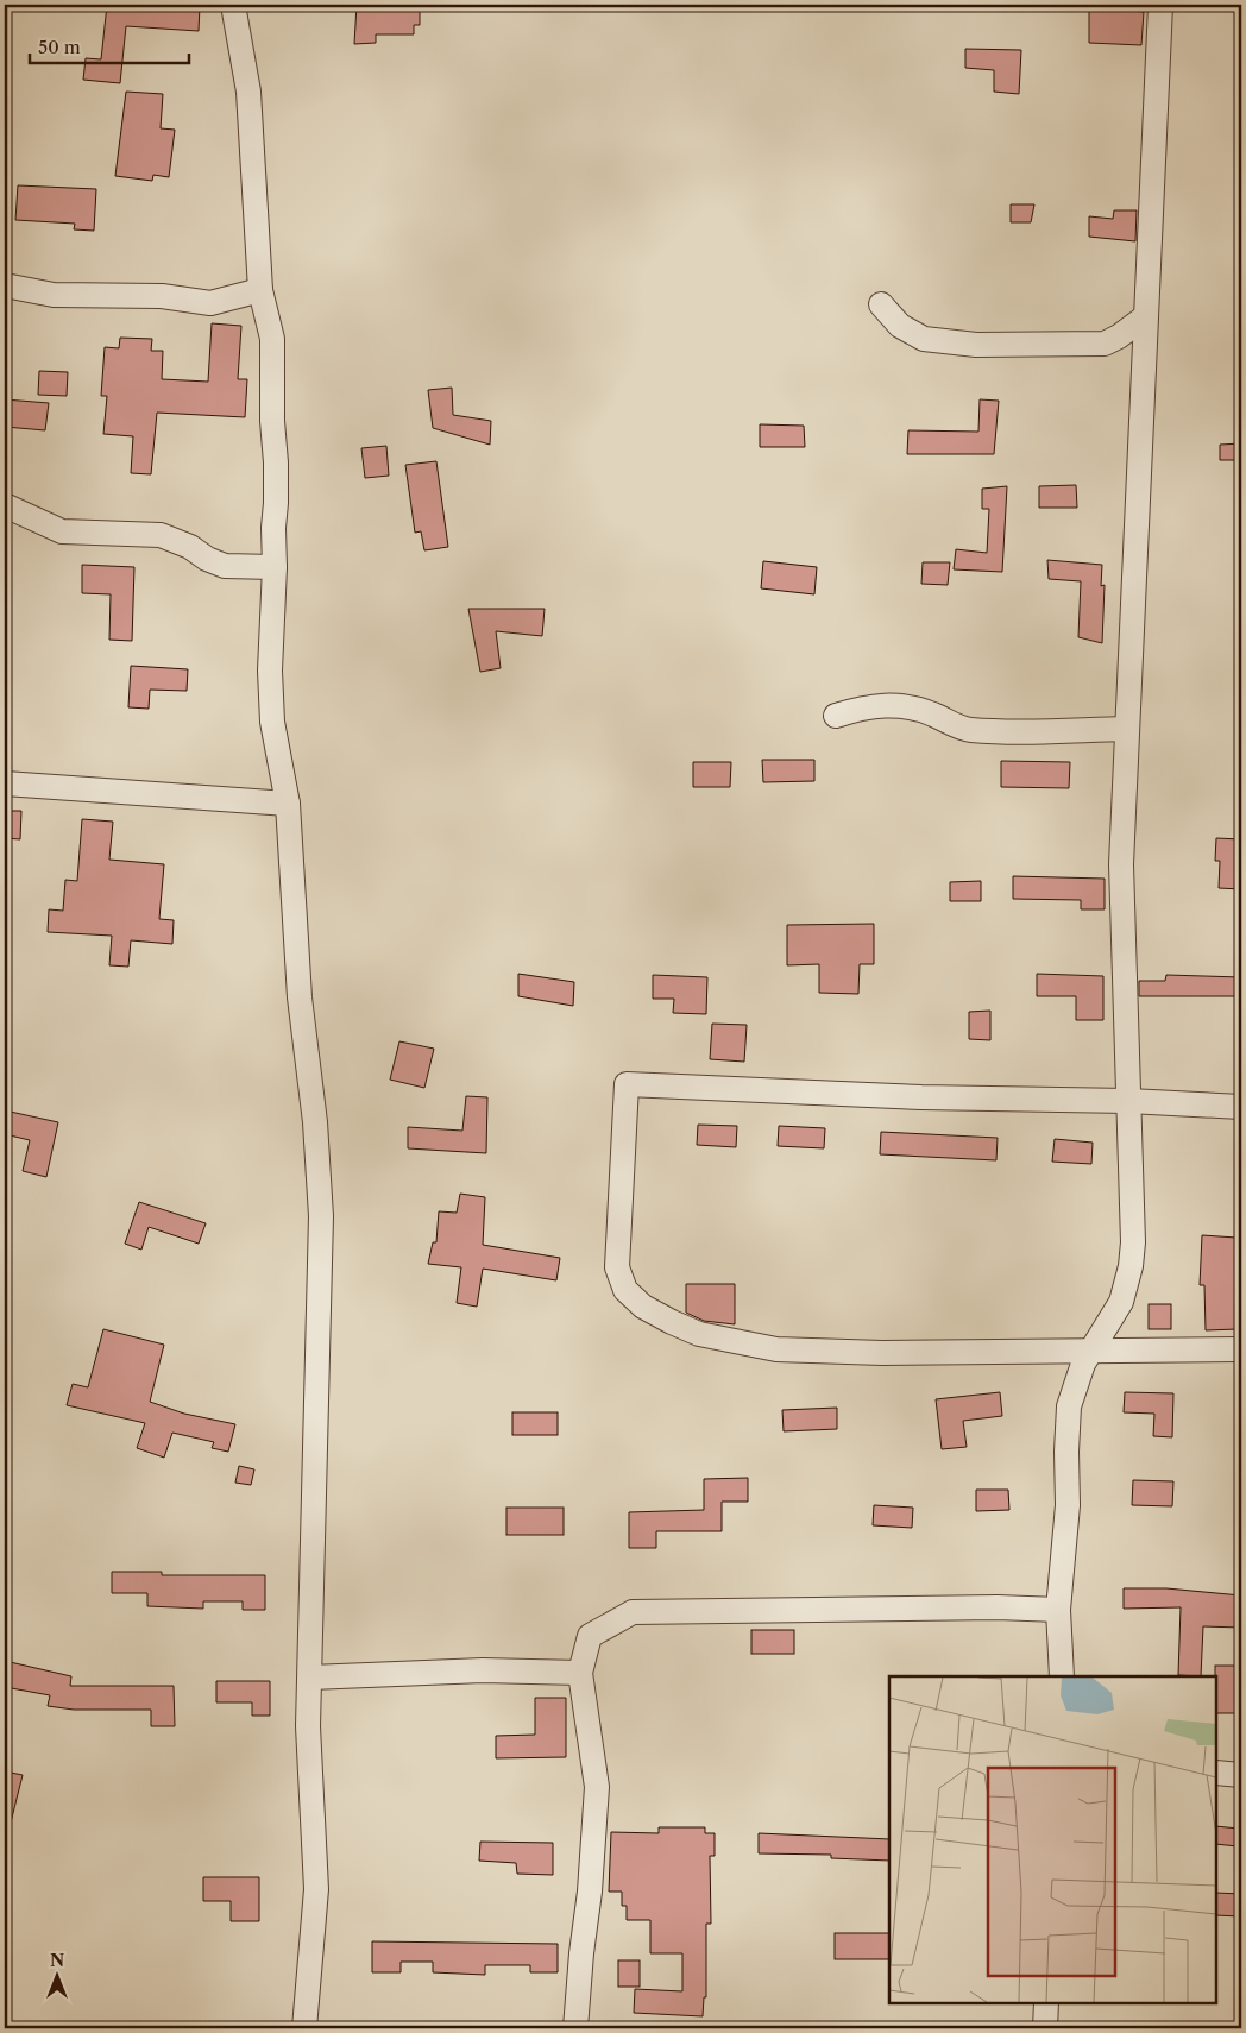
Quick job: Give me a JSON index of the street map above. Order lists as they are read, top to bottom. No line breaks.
{"scale_bar":"50 m","north":"top"}
